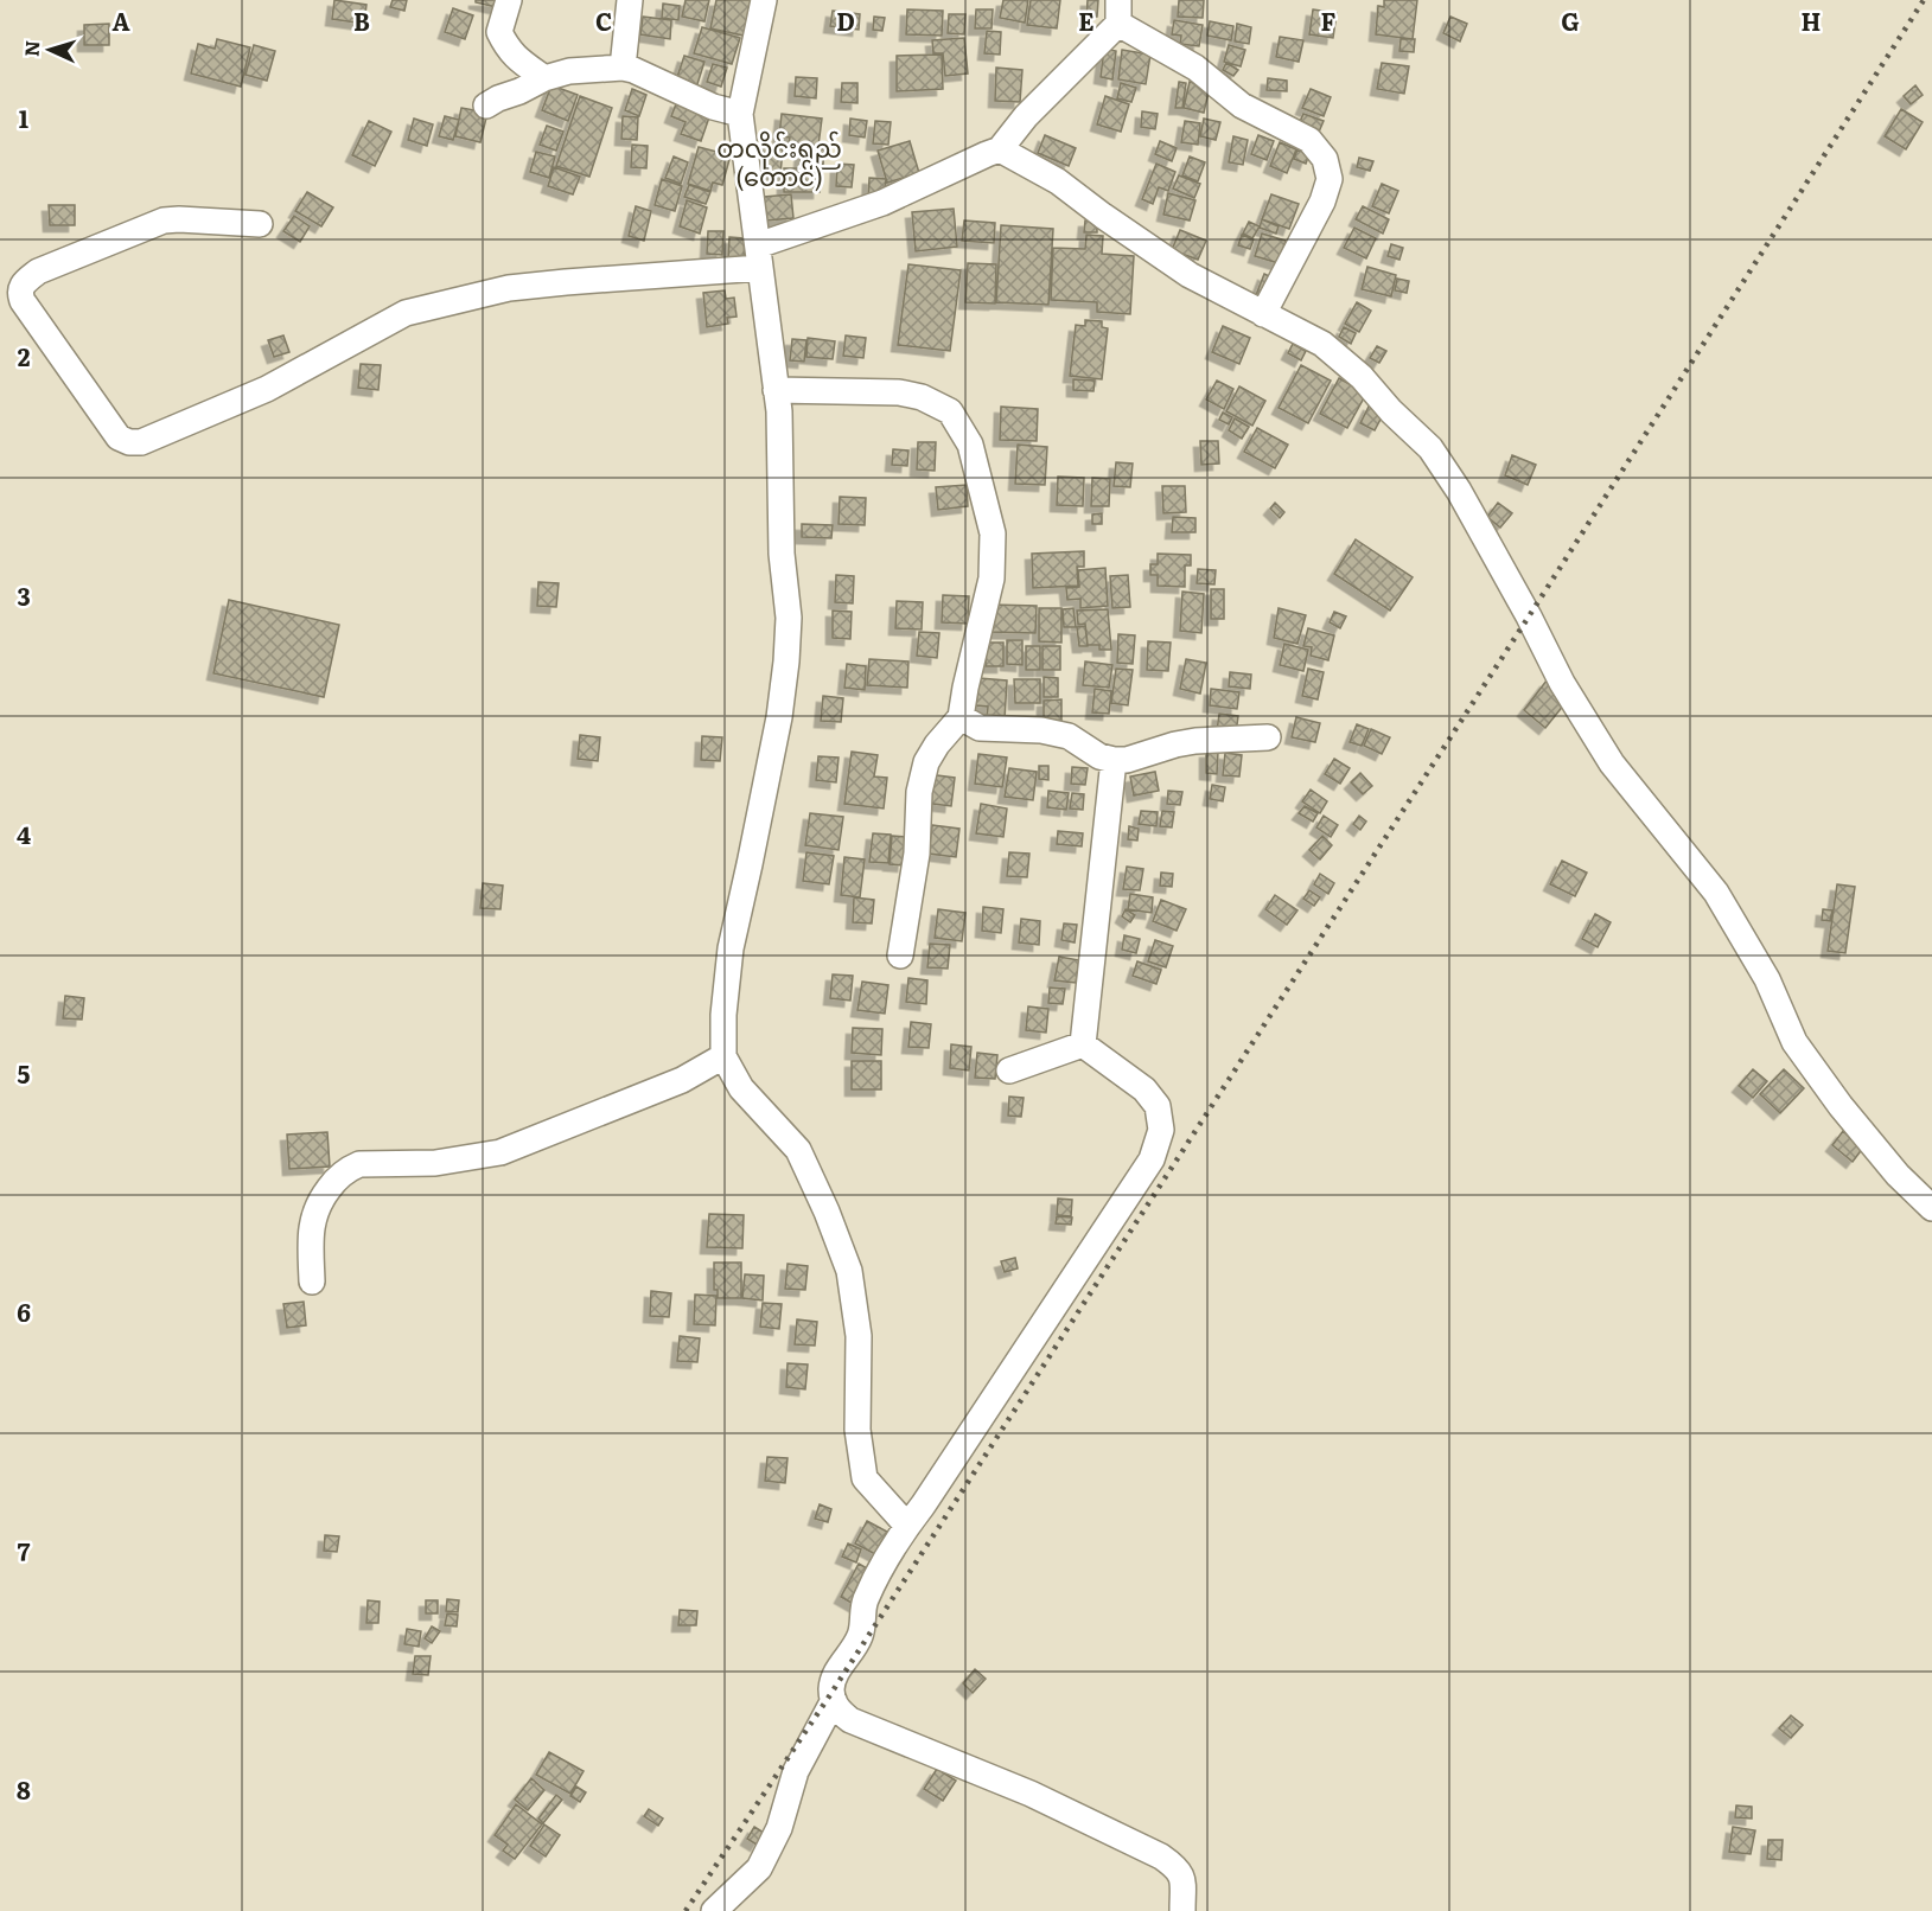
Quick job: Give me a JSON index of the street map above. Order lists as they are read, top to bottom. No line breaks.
{"districts":["တလိုင်းရှည် (တောင်)"],"north":"left","grid":{"columns":["A","B","C","D","E","F","G","H"],"rows":["1","2","3","4","5","6","7","8"]}}
